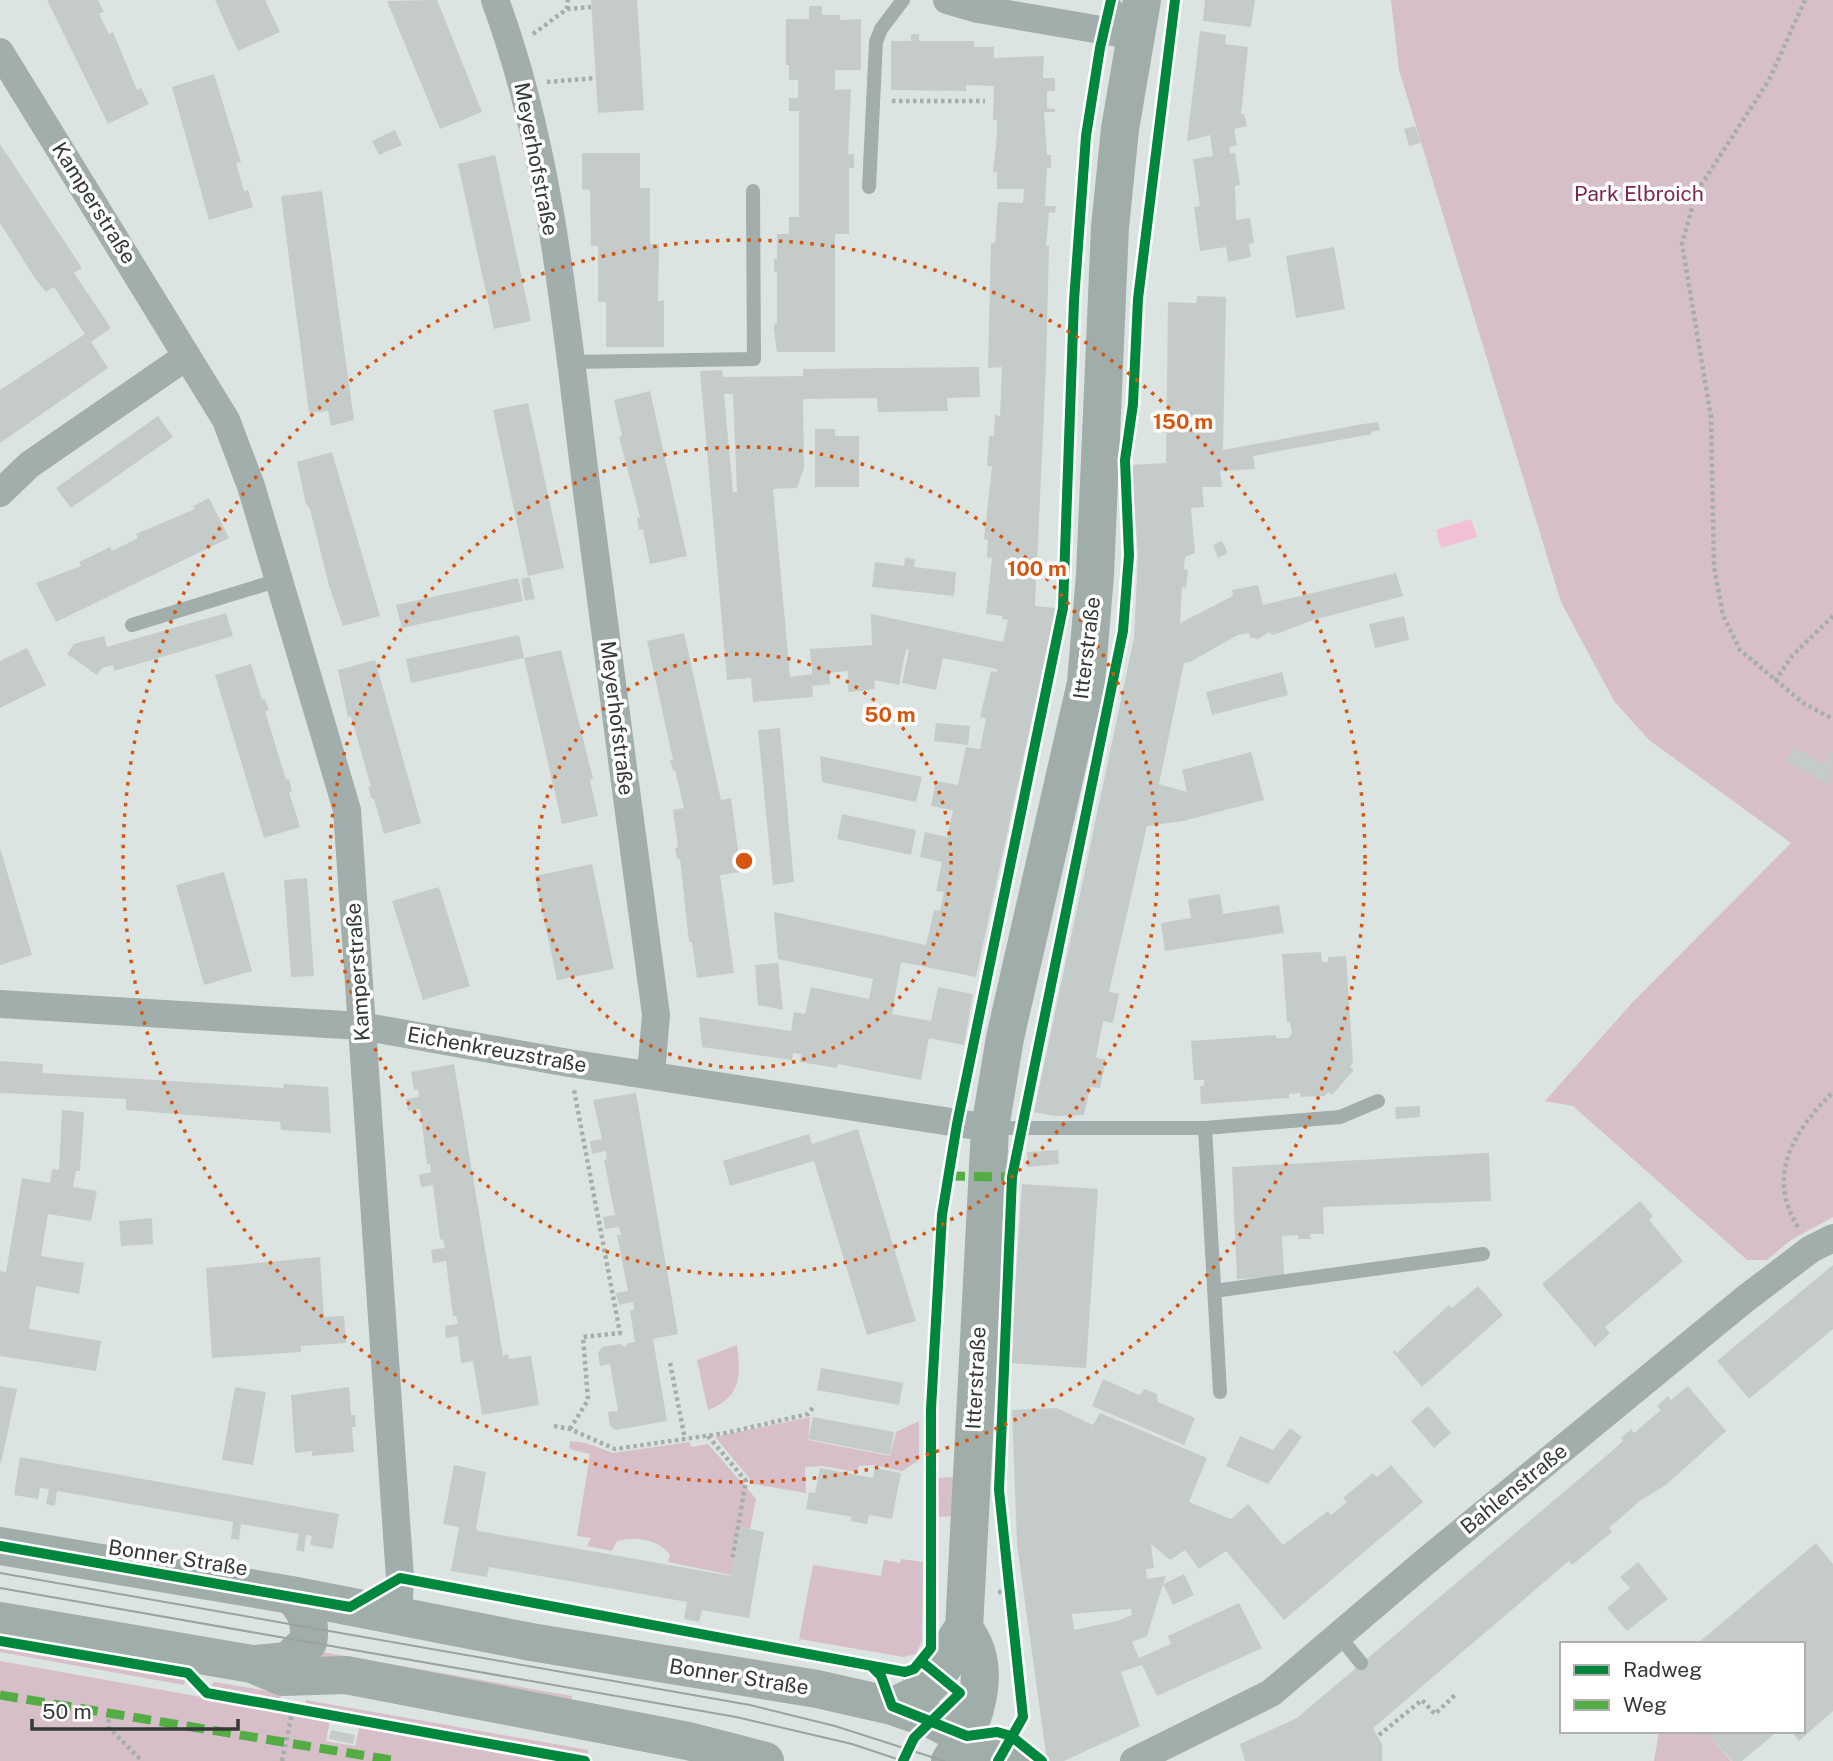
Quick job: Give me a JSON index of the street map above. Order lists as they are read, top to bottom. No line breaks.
{"streets":{"main road":["Itterstraße","Bonner Straße"],"street":["Meyerhofstraße","Kamperstraße","Eichenkreuzstraße","Bahlenstraße"]},"crossings":[["Meyerhofstraße","Eichenkreuzstraße"],["Kamperstraße","Eichenkreuzstraße"],["Kamperstraße","Bonner Straße"],["Itterstraße","Eichenkreuzstraße"],["Itterstraße","Bonner Straße"]],"parks":["Park Elbroich"],"legend":["Radweg","Weg"],"scale_bar":"50 m","rings":["150 m","100 m","50 m"]}
